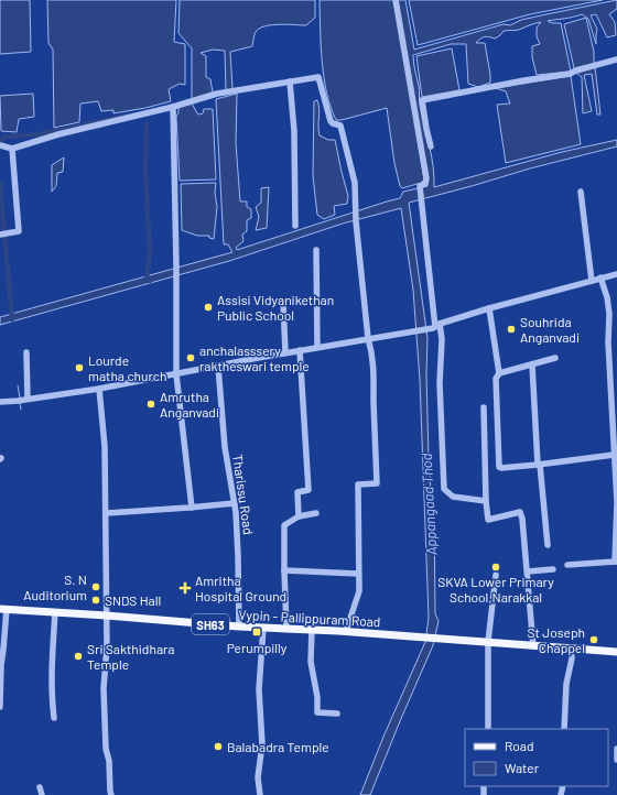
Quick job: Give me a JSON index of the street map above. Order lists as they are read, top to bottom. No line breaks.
{"streets":{"main road":["Vypin - Pallippuram Road","SH63"],"street":["Tharissu Road"]},"crossings":[["Tharissu Road","Vypin - Pallippuram Road"]],"water":["Appangaad Thod"],"places":{"other":["Assisi Vidyanikethan Public School","Souhrida Anganvadi","anchalasssery raktheswari temple","Lourde matha church","Amrutha Anganvadi","SKVA Lower Primary School,Narakkal","S. N Auditorium","SNDS Hall","St Joseph Chappel","Sri Sakthidhara Temple","Balabadra Temple"],"health":["Amritha Hospital Ground"],"transit":["Perumpilly"]},"legend":["Road","Water"]}
